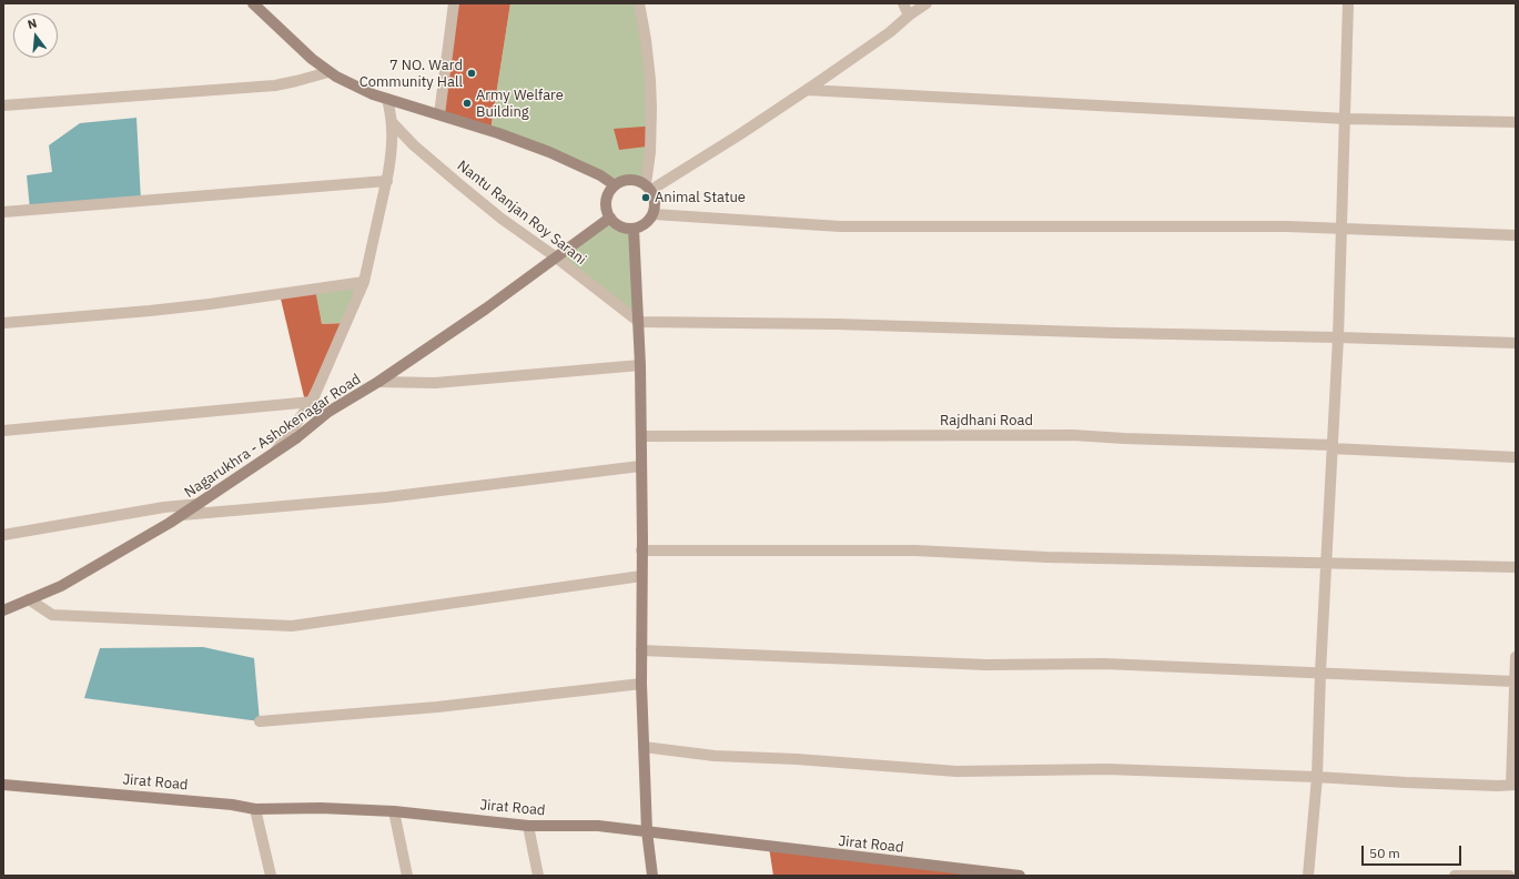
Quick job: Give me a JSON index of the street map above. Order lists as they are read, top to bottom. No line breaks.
{"streets":{"main road":["Nagarukhra - Ashokenagar Road","Jirat Road"],"street":["Nantu Ranjan Roy Sarani","Rajdhani Road"]},"crossings":[["Nantu Ranjan Roy Sarani","Nagarukhra - Ashokenagar Road"]],"places":["7 NO. Ward Community Hall","Army Welfare Building","Animal Statue"],"scale_bar":"50 m","north":"top"}
